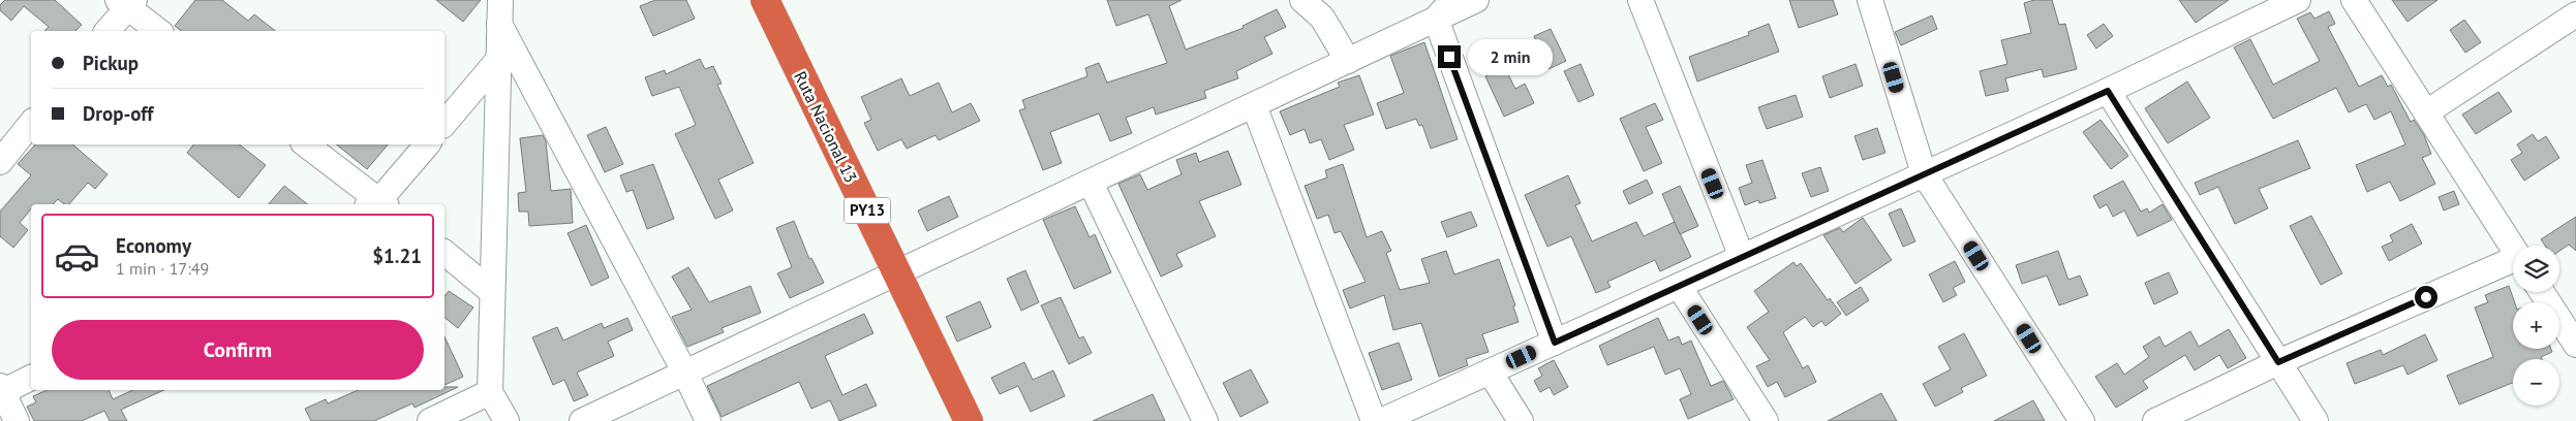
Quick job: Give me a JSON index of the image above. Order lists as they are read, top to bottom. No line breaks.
{"streets":{"highway":["Ruta Nacional 13","PY13"]},"page":{"banner":["Pickup","Drop-off"],"bubble":"2 min","list":[{"name":"Economy","note":"1 min · 17:49","value":"$1.21"}],"map_buttons":["+","−"],"buttons":"Confirm"}}
